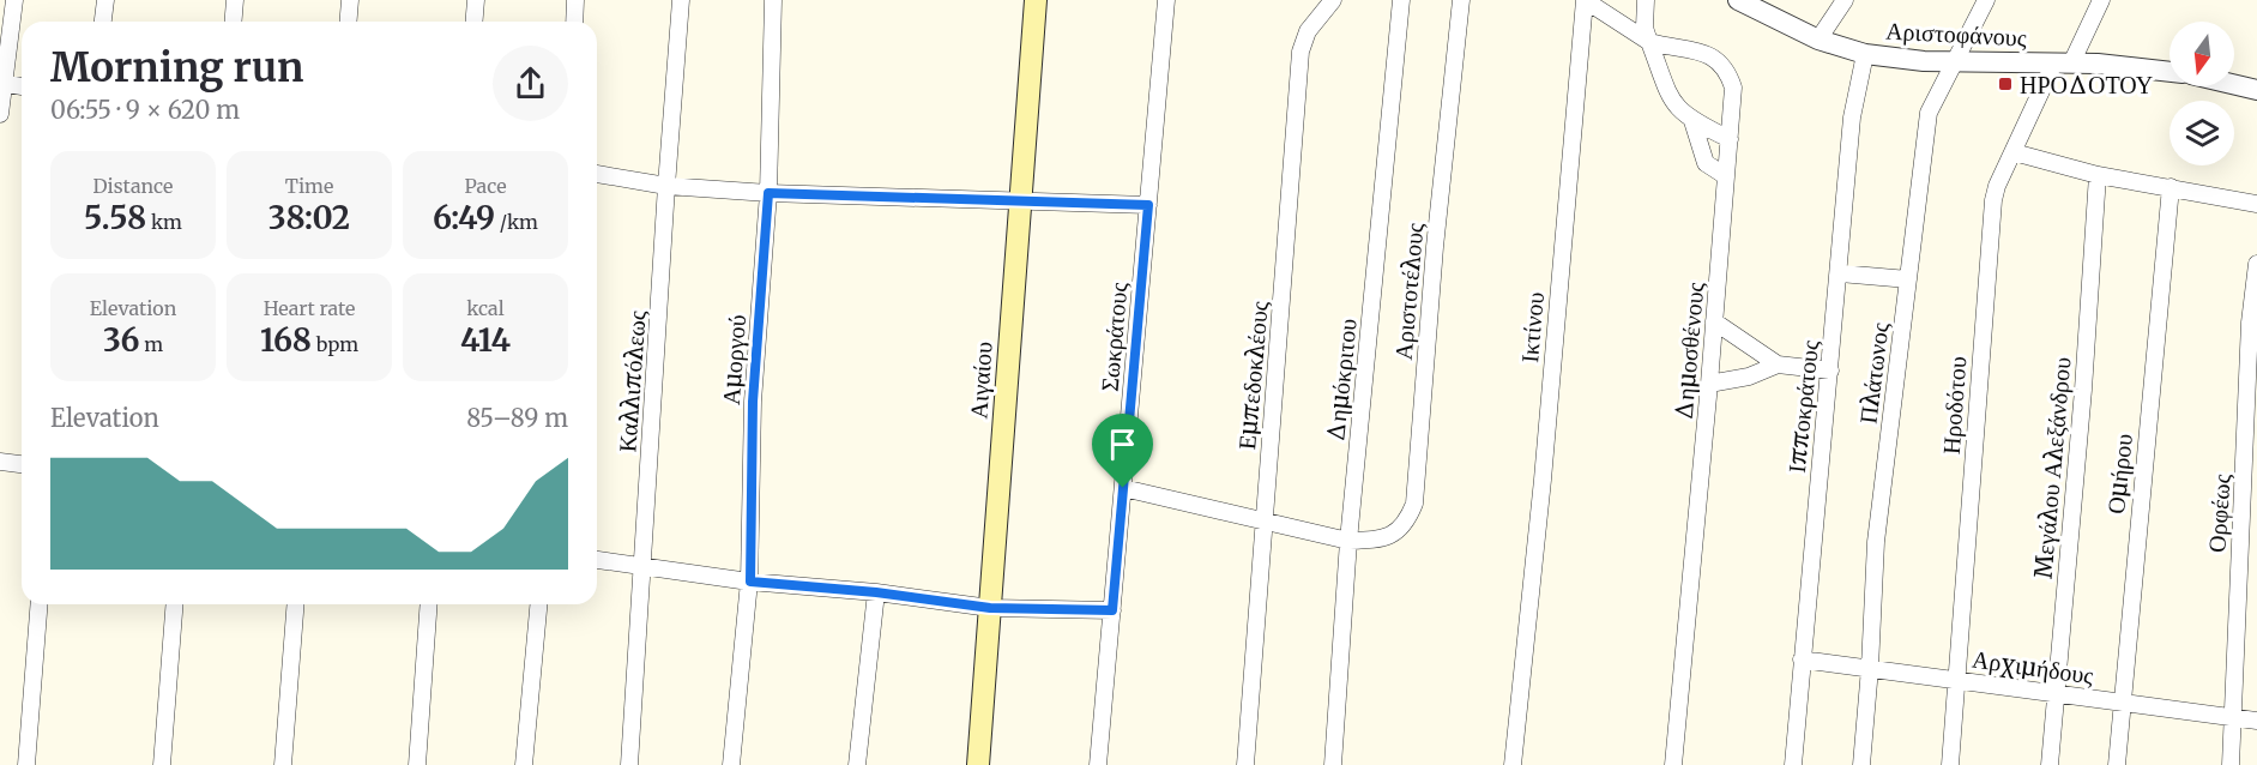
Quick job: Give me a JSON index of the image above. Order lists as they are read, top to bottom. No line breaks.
{"streets":{"main road":["Αιγαίου"],"street":["Αριστοφάνους","Αριστοτέλους","Ικτίνου","Σωκράτους","Δημοσθένους","Αμοργού","Πλάτωνος","Εμπεδοκλέους","Δημόκριτου","Καλλιπόλεως","Ηροδότου","Ιπποκράτους","Μεγάλου Αλεξάνδρου","Ομήρου","Ορφέως","Αρχιμήδους"]},"crossings":[["Αριστοφάνους","Πλάτωνος"],["Αριστοφάνους","Ηροδότου"],["Αριστοφάνους","Ιπποκράτους"],["Αριστοτέλους","Σωκράτους"],["Αριστοτέλους","Εμπεδοκλέους"],["Αριστοτέλους","Δημόκριτου"],["Πλάτωνος","Αρχιμήδους"],["Ηροδότου","Αρχιμήδους"],["Ιπποκράτους","Αρχιμήδους"],["Μεγάλου Αλεξάνδρου","Αρχιμήδους"],["Ομήρου","Αρχιμήδους"],["Ορφέως","Αρχιμήδους"]],"places":{"transit":["ΗΡΟΔΟΤΟΥ"]},"north":"bottom","page":{"heading":["Morning run","06:55 · 9 × 620 m"],"stats":[["Distance","5.58 km"],["Time","38:02"],["Pace","6:49 /km"],["Elevation","36 m"],["Heart rate","168 bpm"],["kcal","414"]],"chart":["Elevation","85–89 m"]}}
